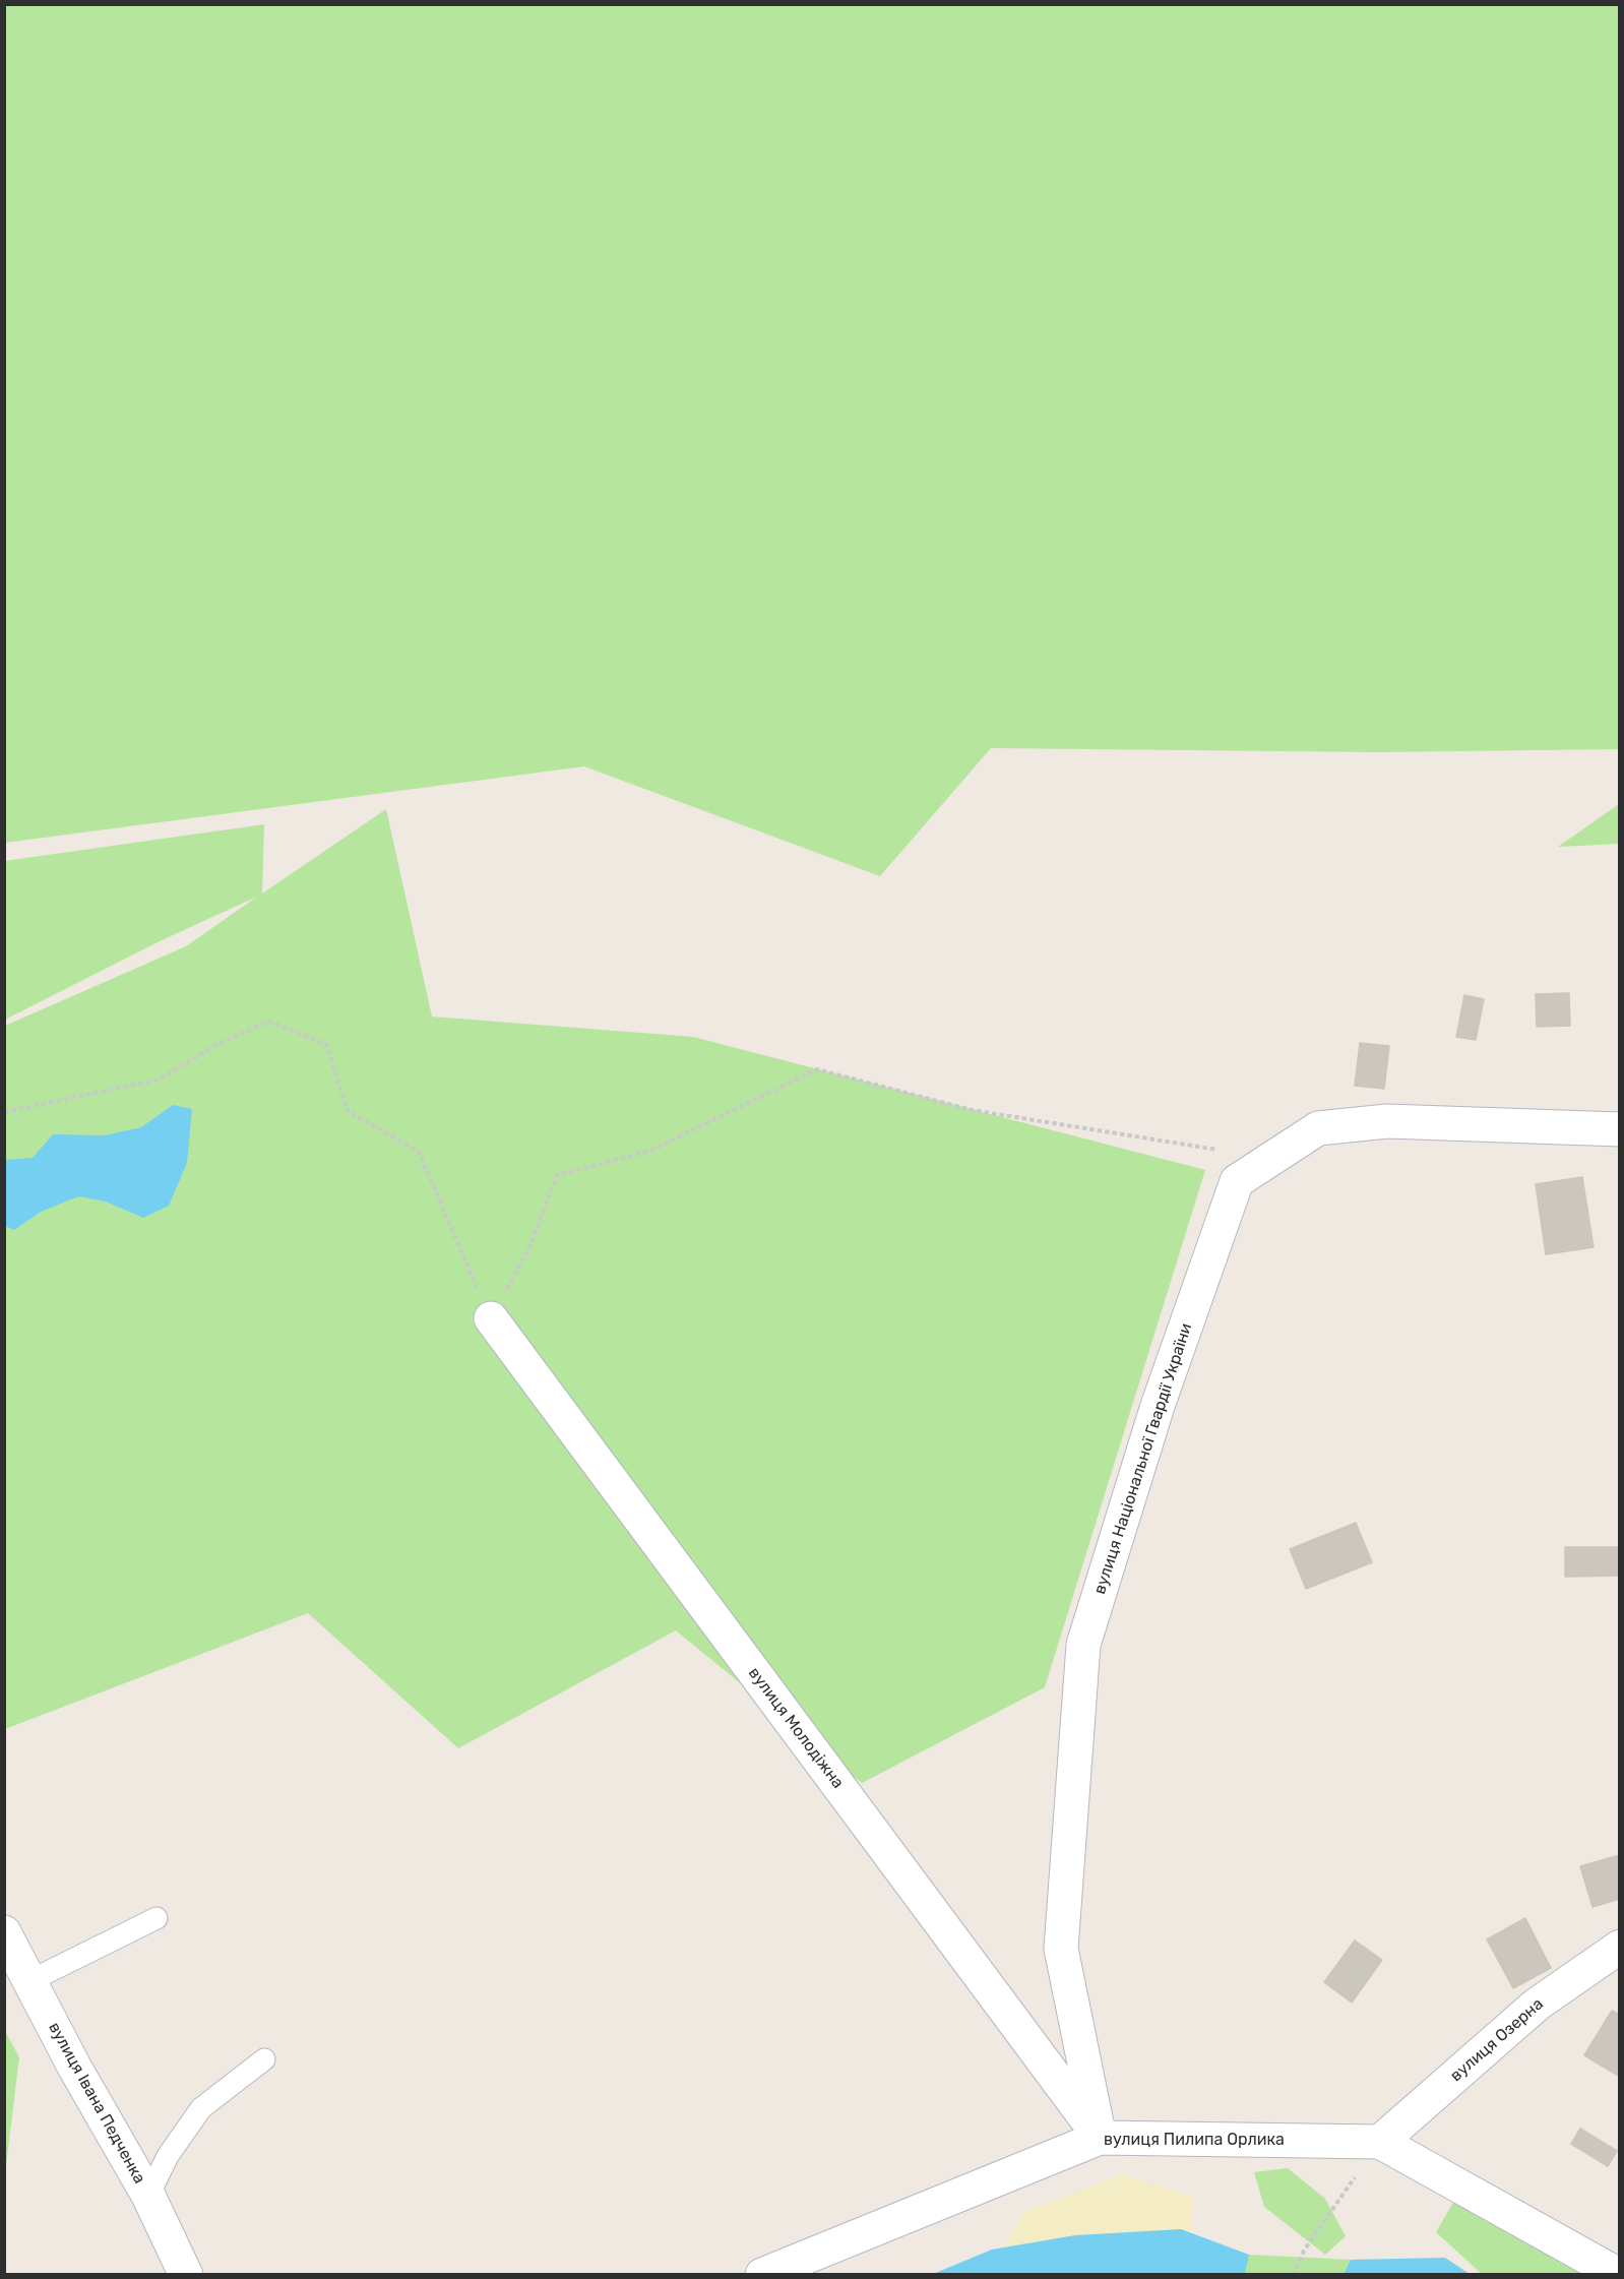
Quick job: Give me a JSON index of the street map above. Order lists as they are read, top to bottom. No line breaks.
{"streets":{"street":["вулиця Національної Гвардії України","вулиця Молодіжна","вулиця Озерна","вулиця Івана Педченка","вулиця Пилипа Орлика"]},"crossings":[["вулиця Національної Гвардії України","вулиця Молодіжна"],["вулиця Національної Гвардії України","вулиця Пилипа Орлика"],["вулиця Молодіжна","вулиця Пилипа Орлика"],["вулиця Озерна","вулиця Пилипа Орлика"]]}
